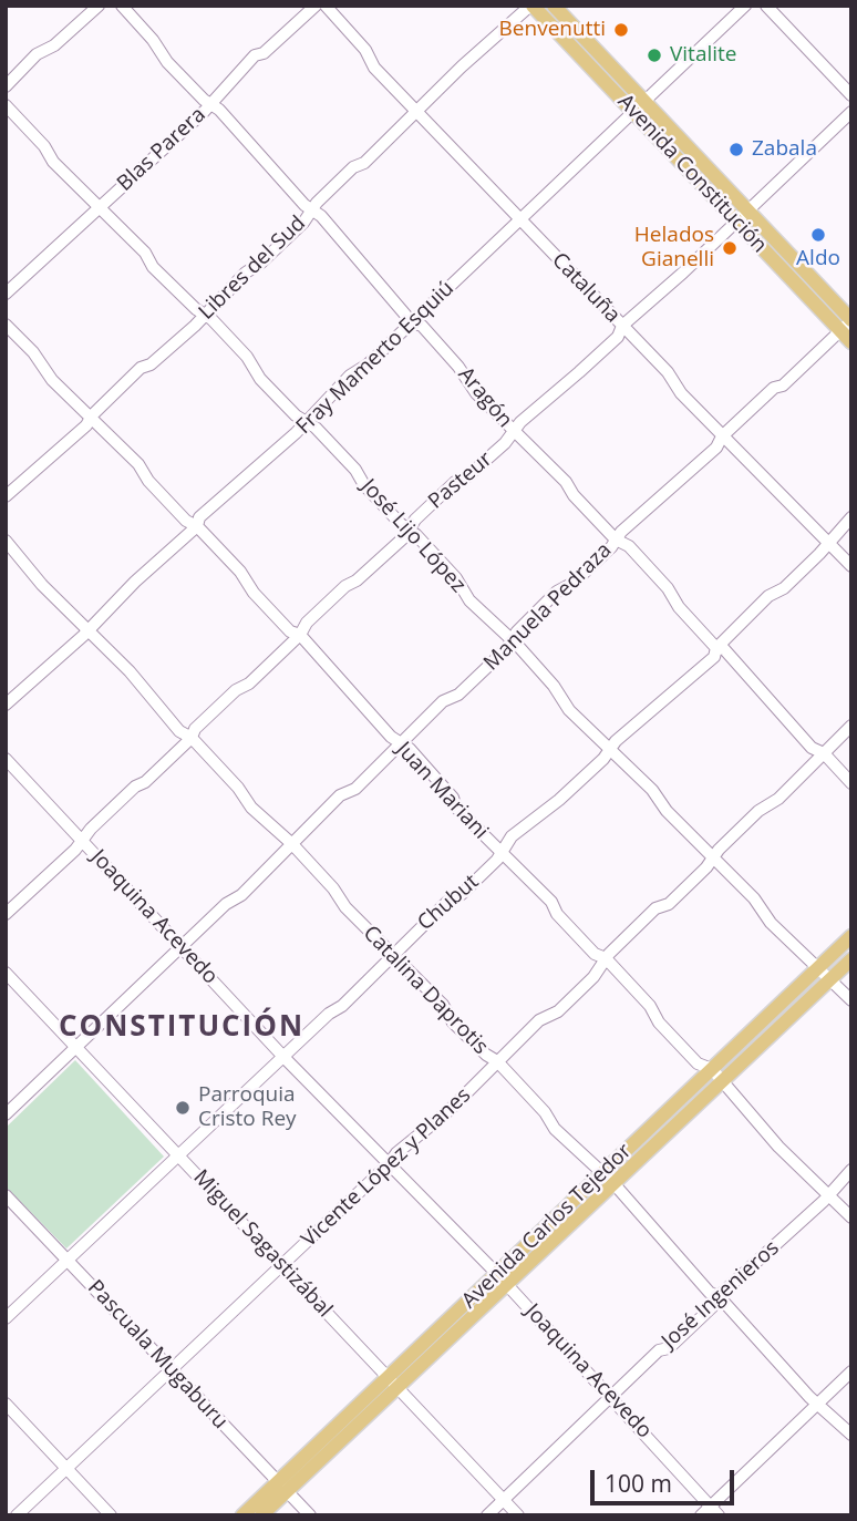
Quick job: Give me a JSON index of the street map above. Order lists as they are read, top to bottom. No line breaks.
{"streets":{"main road":["Avenida Constitución","Avenida Carlos Tejedor"],"street":["Blas Parera","Libres del Sud","Cataluña","Fray Mamerto Esquiú","Aragón","Pasteur","José Lijo López","Manuela Pedraza","Juan Mariani","Chubut","Joaquina Acevedo","Catalina Daprotis","Vicente López y Planes","Miguel Sagastizábal","José Ingenieros","Pascuala Mugaburu"]},"crossings":[["Blas Parera","Aragón"],["Blas Parera","José Lijo López"],["Avenida Constitución","Libres del Sud"],["Avenida Constitución","Fray Mamerto Esquiú"],["Avenida Constitución","Pasteur"],["Avenida Constitución","Manuela Pedraza"],["Libres del Sud","Cataluña"],["Libres del Sud","Aragón"],["Libres del Sud","José Lijo López"],["Libres del Sud","Juan Mariani"],["Cataluña","Fray Mamerto Esquiú"],["Cataluña","Pasteur"],["Cataluña","Manuela Pedraza"],["Cataluña","Chubut"],["Fray Mamerto Esquiú","Aragón"],["Fray Mamerto Esquiú","José Lijo López"],["Fray Mamerto Esquiú","Juan Mariani"],["Fray Mamerto Esquiú","Catalina Daprotis"],["Aragón","Pasteur"],["Aragón","Manuela Pedraza"],["Aragón","Chubut"],["Aragón","Vicente López y Planes"],["Pasteur","José Lijo López"],["Pasteur","Juan Mariani"],["Pasteur","Joaquina Acevedo"],["Pasteur","Catalina Daprotis"],["José Lijo López","Manuela Pedraza"],["José Lijo López","Chubut"],["José Lijo López","Vicente López y Planes"],["José Lijo López","Avenida Carlos Tejedor"],["Manuela Pedraza","Juan Mariani"],["Manuela Pedraza","Joaquina Acevedo"],["Manuela Pedraza","Catalina Daprotis"],["Manuela Pedraza","Miguel Sagastizábal"],["Juan Mariani","Chubut"],["Juan Mariani","Vicente López y Planes"],["Juan Mariani","Avenida Carlos Tejedor"],["Juan Mariani","José Ingenieros"],["Chubut","Joaquina Acevedo"],["Chubut","Catalina Daprotis"],["Chubut","Miguel Sagastizábal"],["Chubut","Pascuala Mugaburu"],["Joaquina Acevedo","Vicente López y Planes"],["Joaquina Acevedo","Avenida Carlos Tejedor"],["Joaquina Acevedo","José Ingenieros"],["Catalina Daprotis","Vicente López y Planes"],["Catalina Daprotis","Avenida Carlos Tejedor"],["Catalina Daprotis","José Ingenieros"],["Vicente López y Planes","Miguel Sagastizábal"],["Vicente López y Planes","Pascuala Mugaburu"],["Avenida Carlos Tejedor","Miguel Sagastizábal"],["Avenida Carlos Tejedor","Pascuala Mugaburu"],["Miguel Sagastizábal","José Ingenieros"]],"districts":["CONSTITUCIÓN"],"places":["Benvenutti","Vitalite","Zabala","Aldo","Helados Gianelli","Parroquia Cristo Rey"],"scale_bar":"100 m"}
